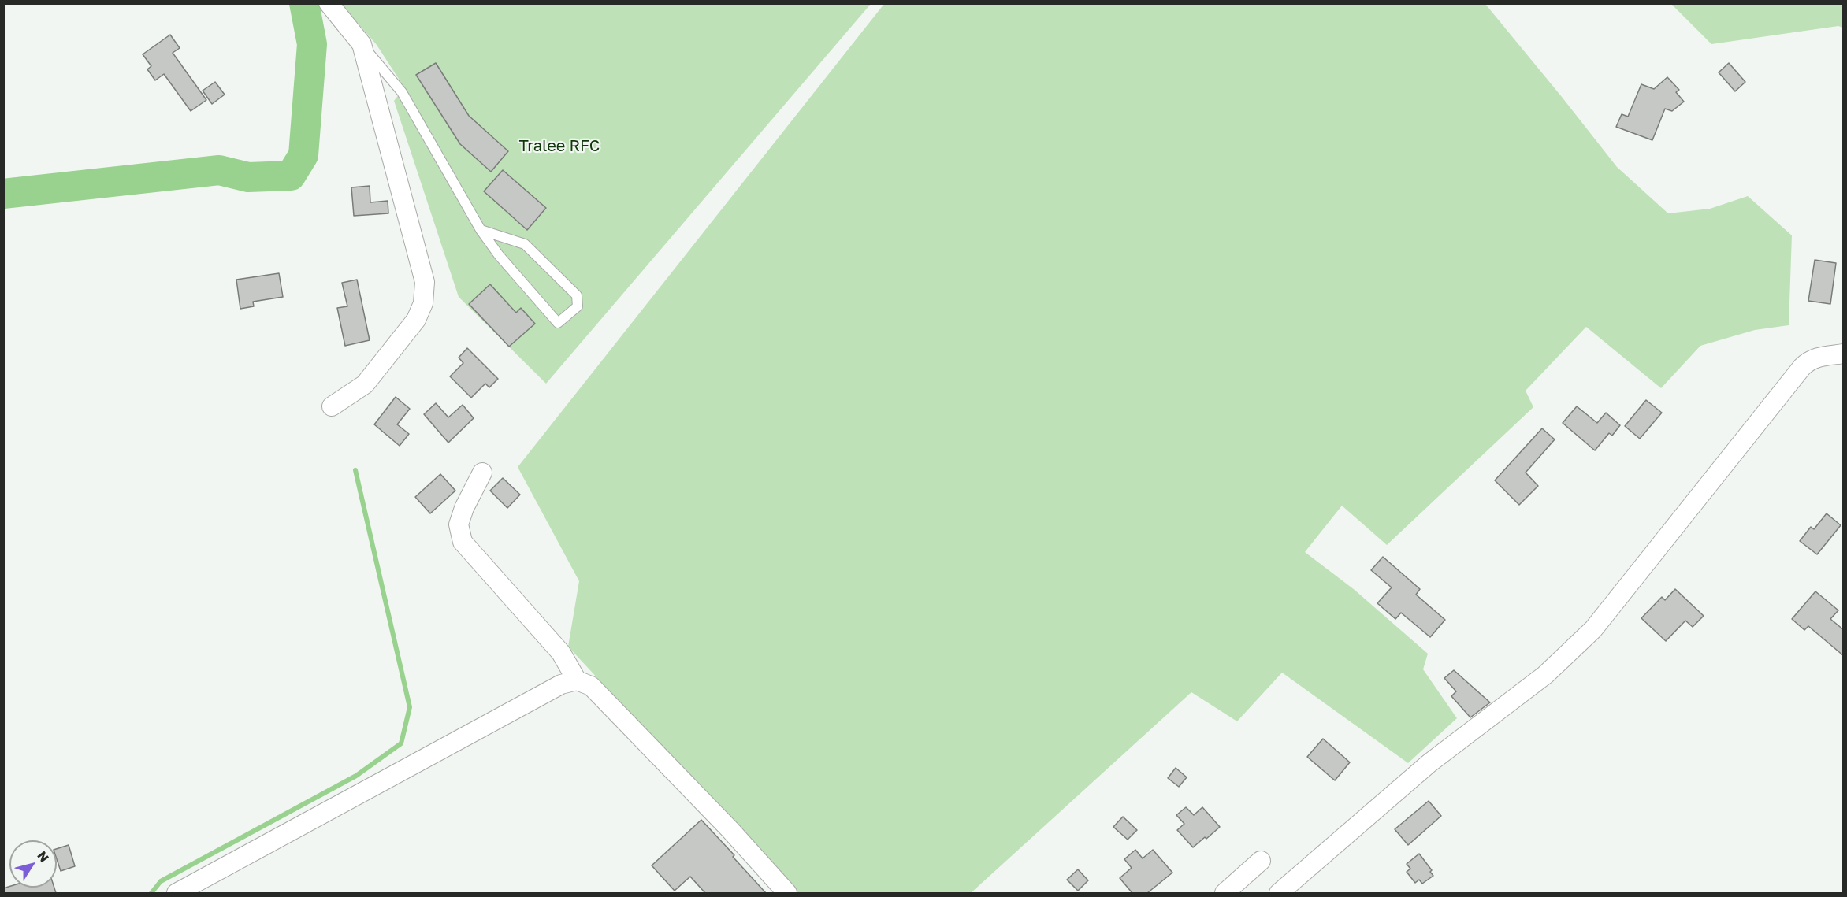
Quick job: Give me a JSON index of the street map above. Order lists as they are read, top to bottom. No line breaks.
{"parks":["Tralee RFC"],"north":"top right"}
